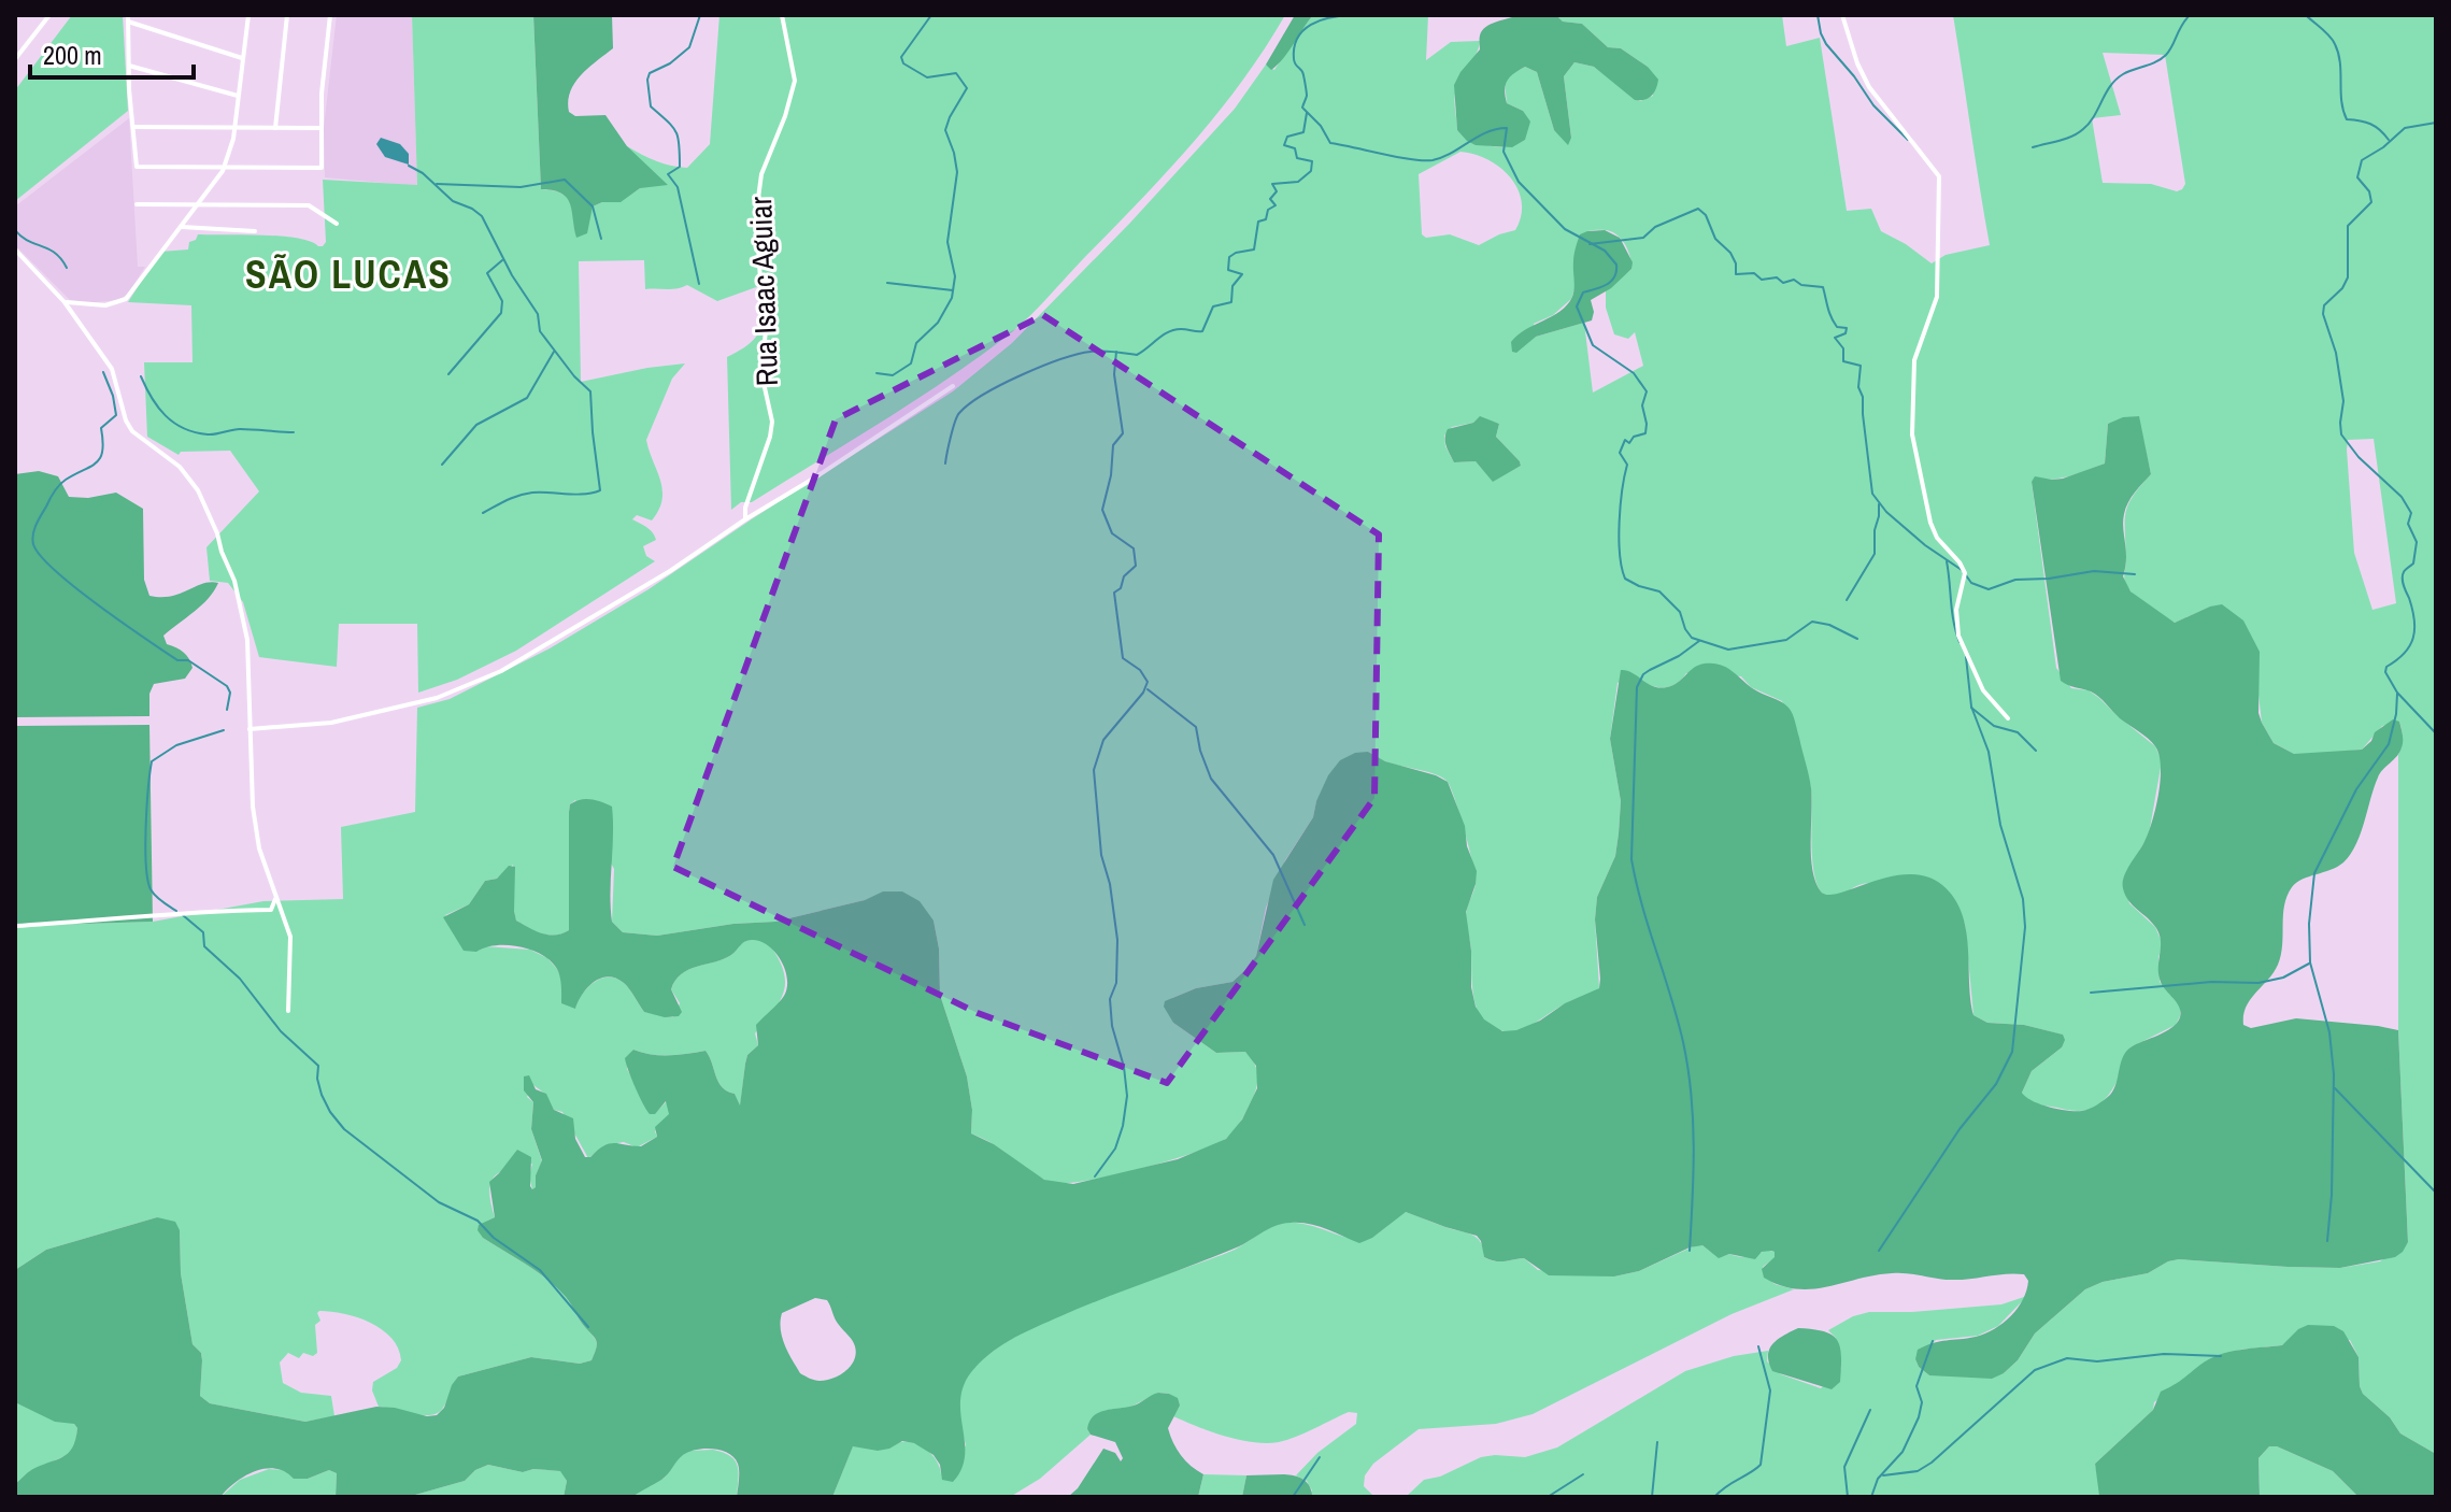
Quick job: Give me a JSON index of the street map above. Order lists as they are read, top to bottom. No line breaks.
{"streets":{"street":["Rua Isaac Aguiar"]},"districts":["SÃO LUCAS"],"scale_bar":"200 m"}
